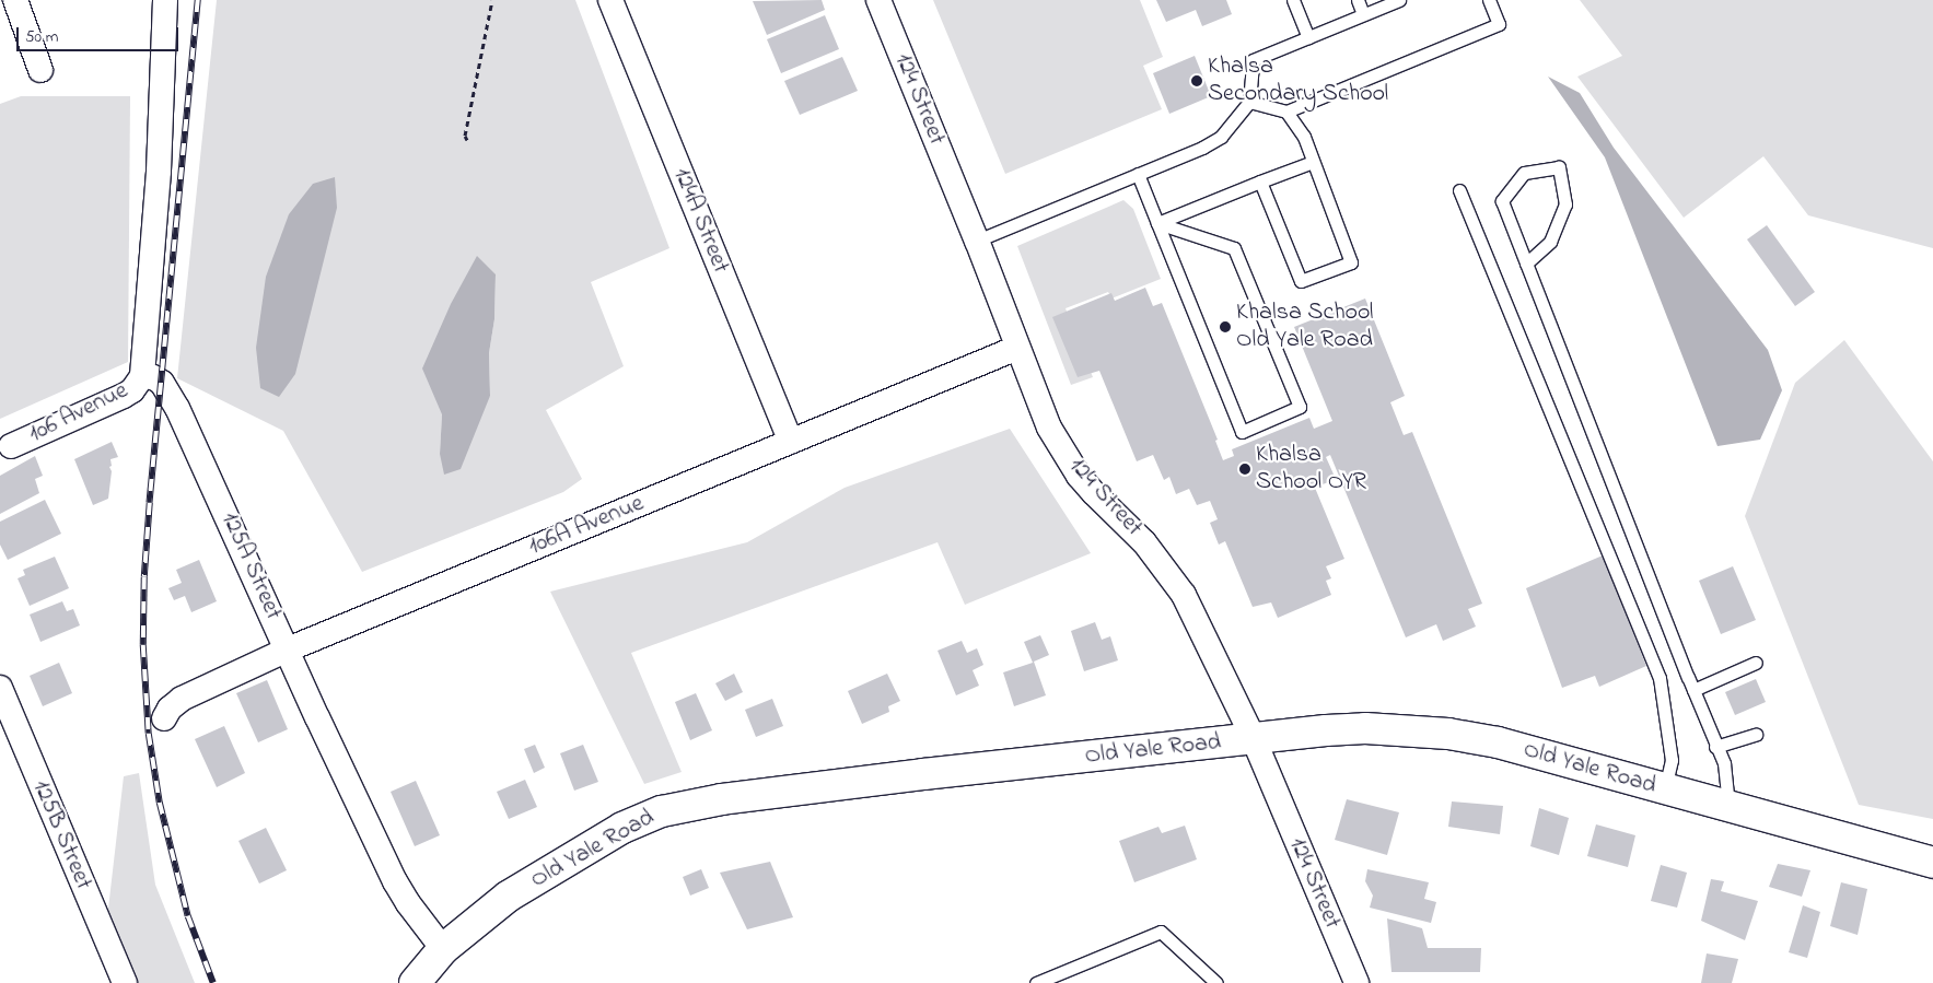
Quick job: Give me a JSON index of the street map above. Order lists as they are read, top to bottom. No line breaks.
{"streets":{"main road":["Old Yale Road"],"street":["124 Street","124A Street","106 Avenue","106A Avenue","125A Street","125B Street"]},"crossings":[["124 Street","106A Avenue"],["124 Street","Old Yale Road"],["124A Street","106A Avenue"],["106 Avenue","125A Street"],["106A Avenue","125A Street"],["125A Street","Old Yale Road"]],"places":["Khalsa Secondary School","Khalsa School Old Yale Road","Khalsa School OYR"],"scale_bar":"50 m"}
